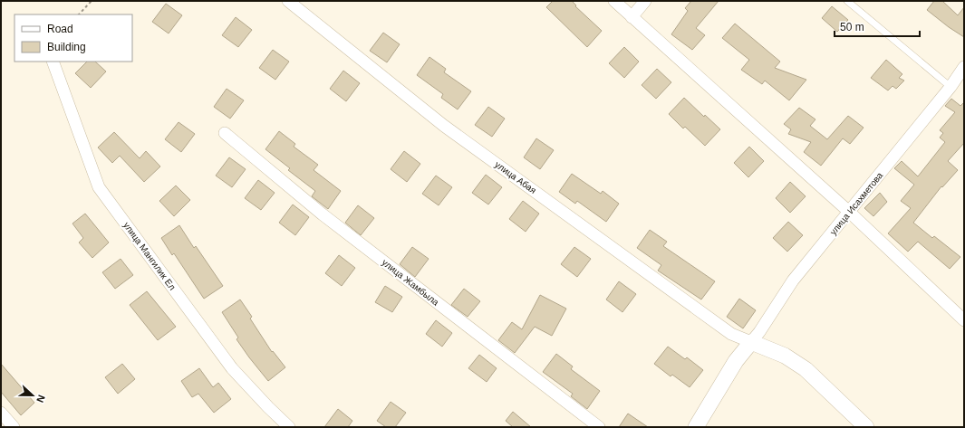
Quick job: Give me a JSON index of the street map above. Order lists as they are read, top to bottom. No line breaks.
{"streets":{"street":["улица Абая","улица Исахметова","улица Мангилик Ел","улица Жамбыла"]},"crossings":[["улица Абая","улица Исахметова"]],"legend":["Road","Building"],"scale_bar":"50 m","north":"right"}
